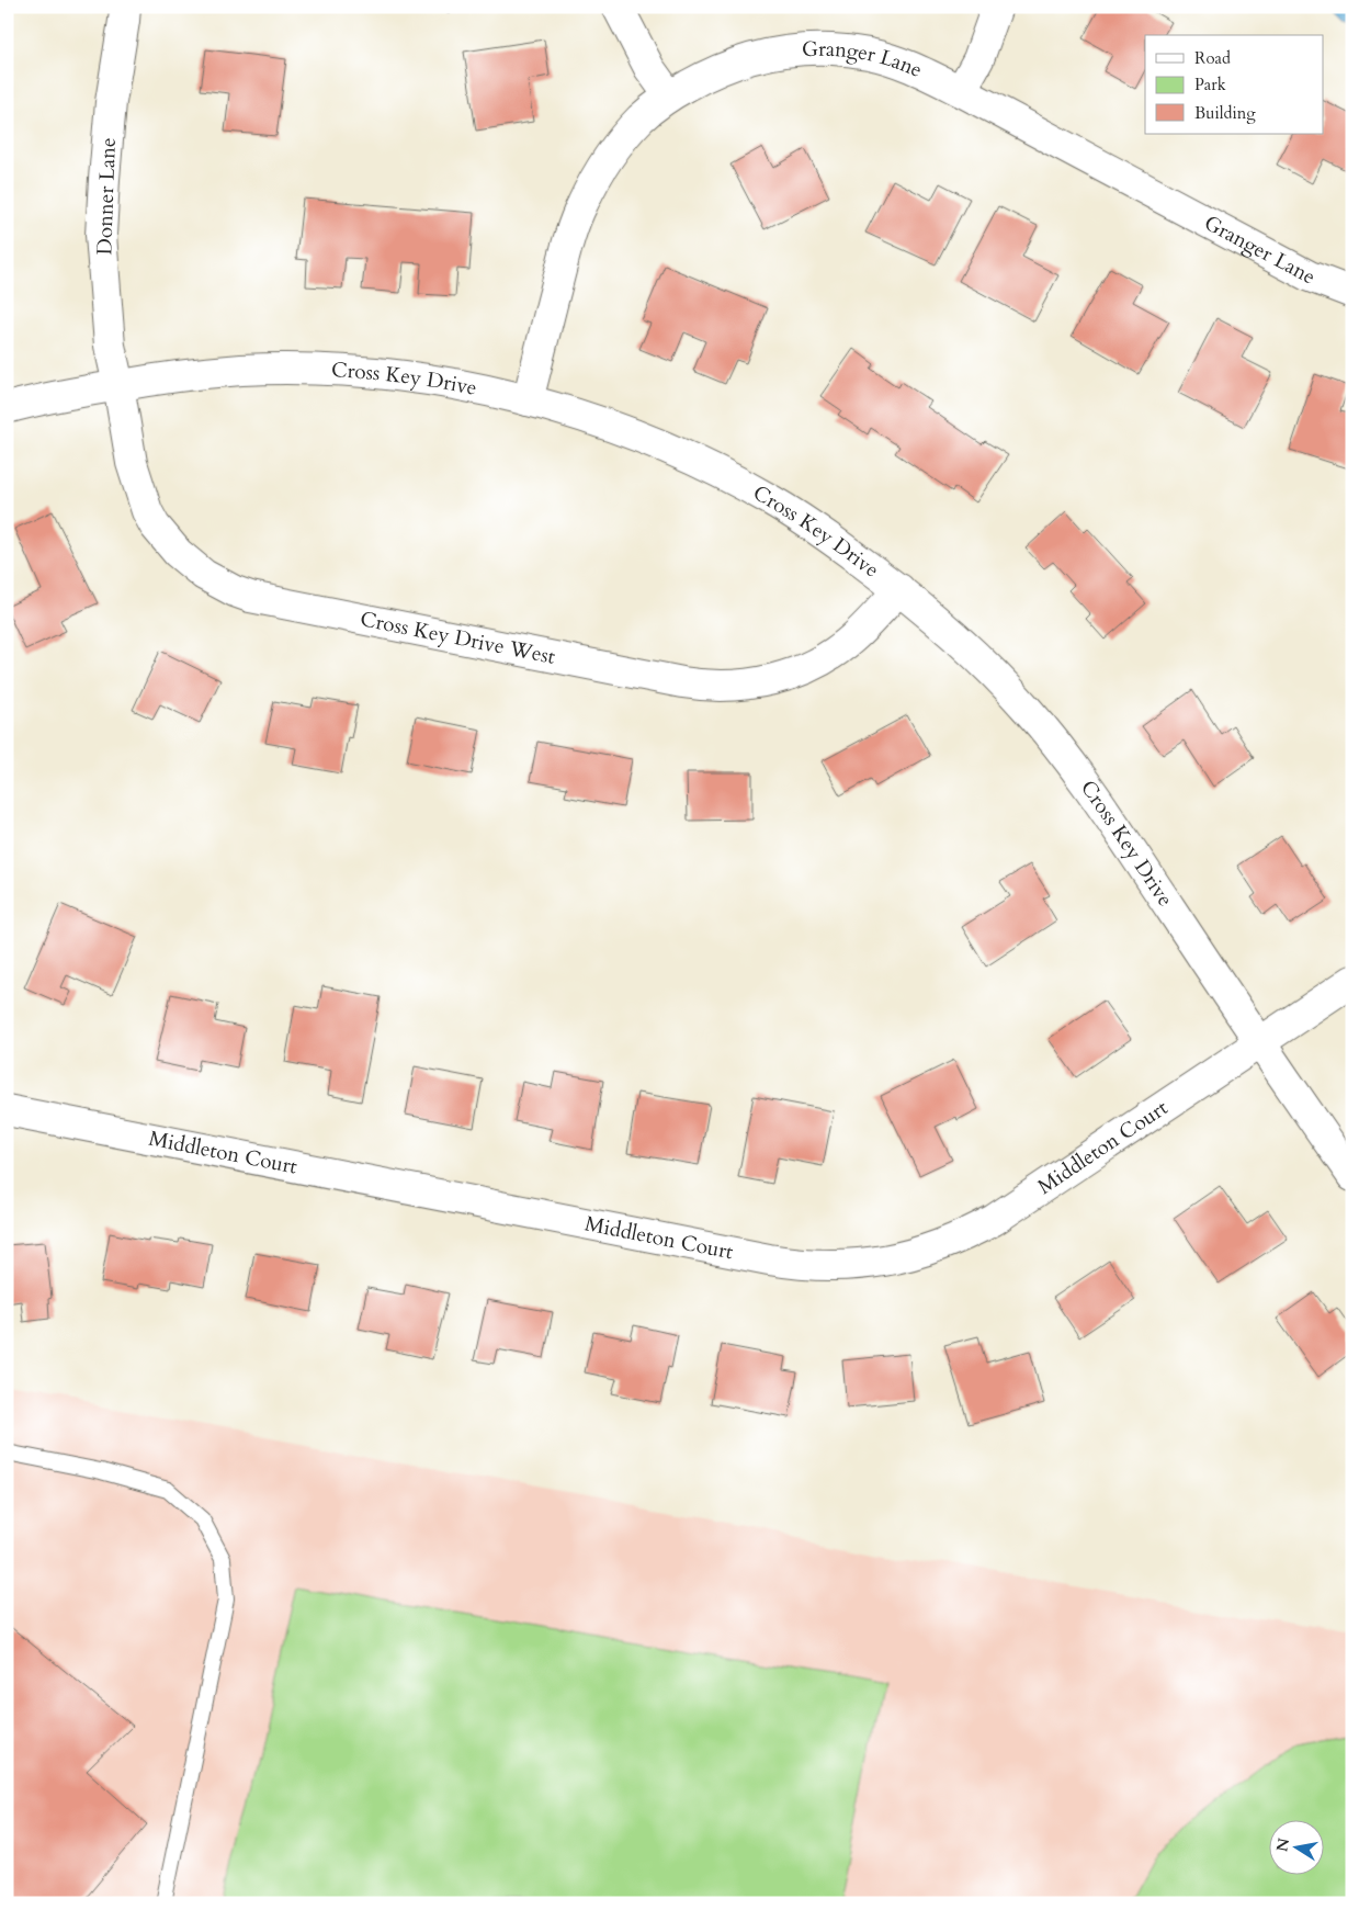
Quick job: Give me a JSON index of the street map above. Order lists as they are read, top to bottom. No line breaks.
{"streets":{"street":["Granger Lane","Donner Lane","Cross Key Drive","Cross Key Drive West","Middleton Court"]},"crossings":[["Granger Lane","Cross Key Drive"],["Donner Lane","Cross Key Drive"],["Donner Lane","Cross Key Drive West"],["Cross Key Drive","Cross Key Drive West"],["Cross Key Drive","Middleton Court"]],"legend":["Road","Park","Building"],"north":"left"}
